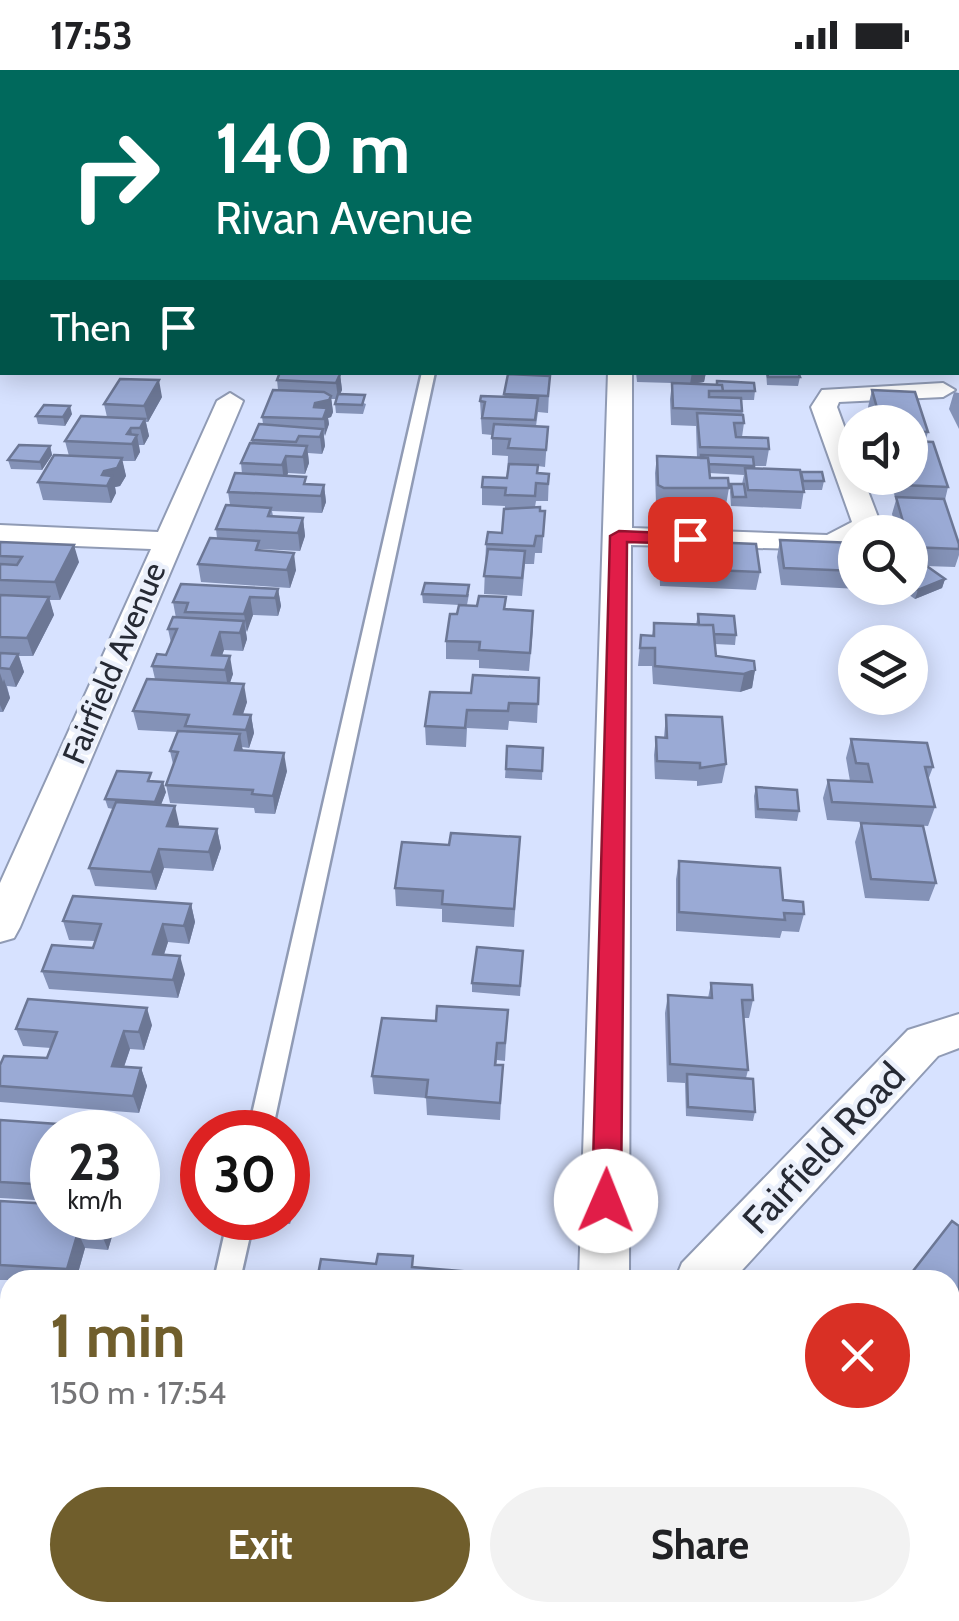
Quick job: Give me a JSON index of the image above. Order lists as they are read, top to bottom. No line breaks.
{"streets":{"street":["Fairfield Avenue","Fairfield Road"]},"page":{"status":"17:53","turn":["140 m","Rivan Avenue"],"then":"Then","speed":"23 km/h","limit":"30","heading":["1 min","150 m · 17:54"],"buttons":["Exit","Share"]}}
